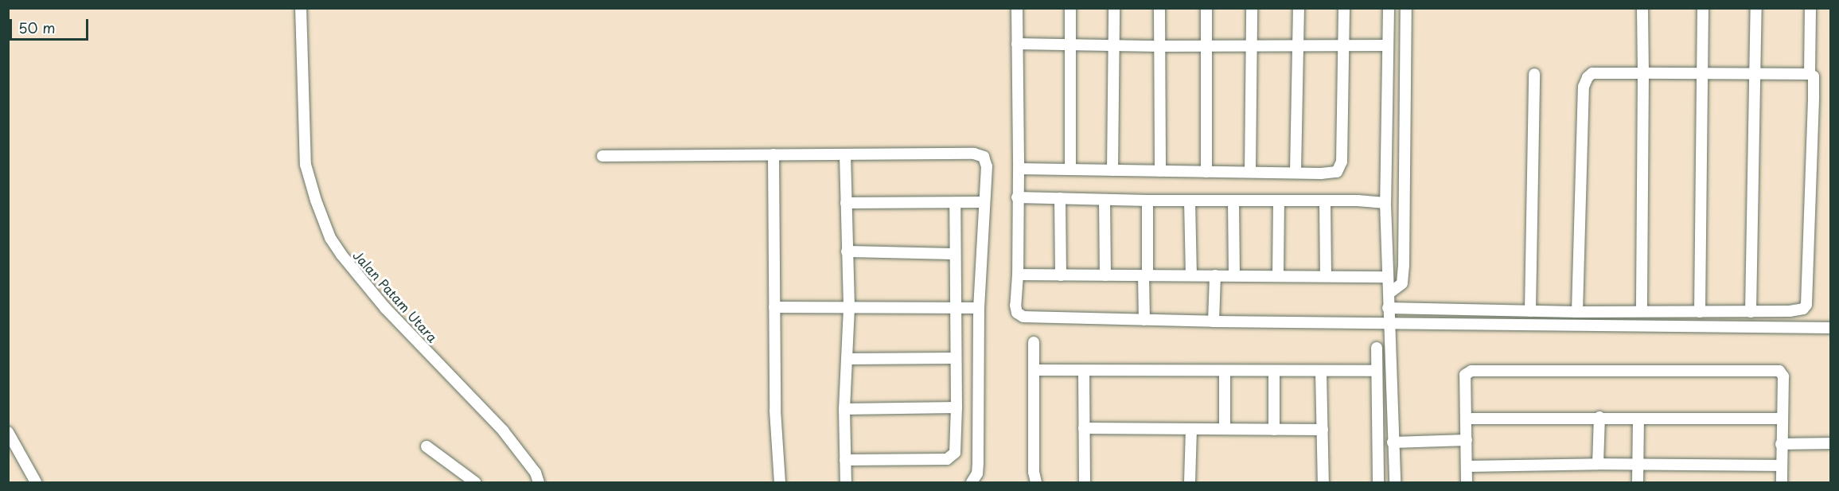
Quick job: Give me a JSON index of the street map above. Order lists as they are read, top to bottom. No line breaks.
{"streets":{"street":["Jalan Patam Utara"]},"scale_bar":"50 m"}
